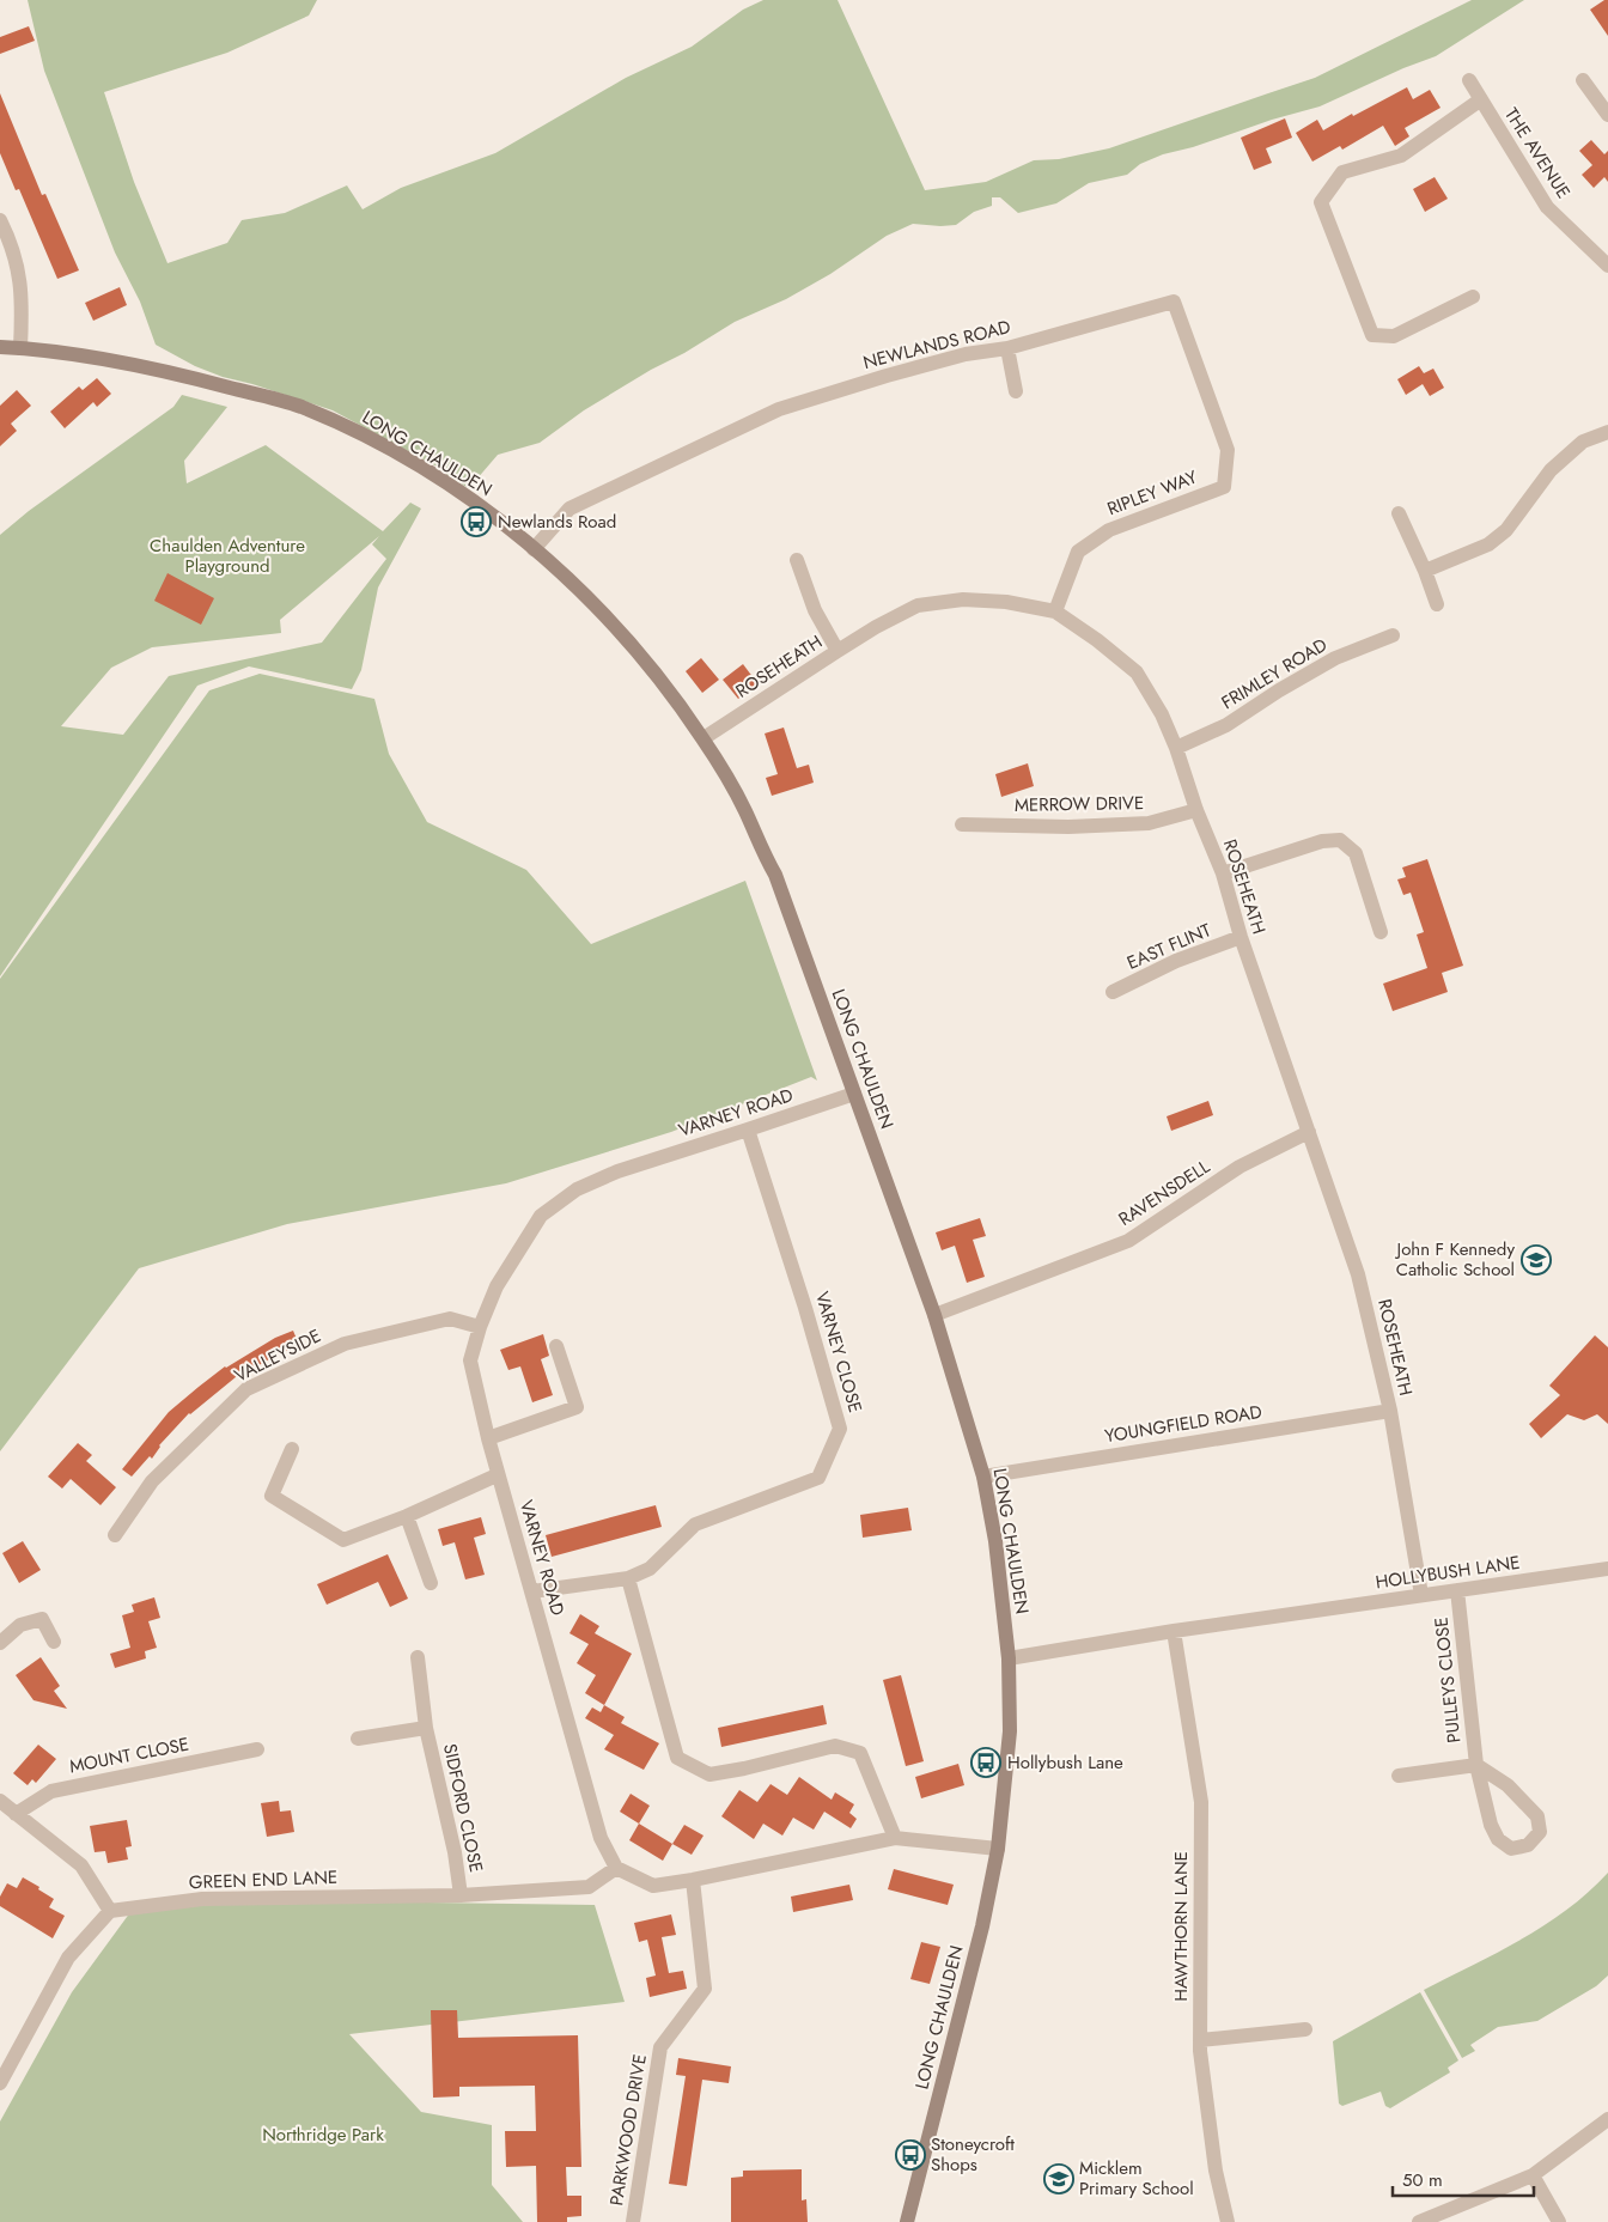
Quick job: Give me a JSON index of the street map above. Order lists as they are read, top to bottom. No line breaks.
{"streets":{"street":["THE AVENUE","NEWLANDS ROAD","LONG CHAULDEN","RIPLEY WAY","ROSEHEATH","FRIMLEY ROAD","MERROW DRIVE","EAST FLINT","VARNEY ROAD","RAVENSDELL","VARNEY CLOSE","VALLEYSIDE","YOUNGFIELD ROAD","HOLLYBUSH LANE","PULLEYS CLOSE","MOUNT CLOSE","SIDFORD CLOSE","GREEN END LANE","HAWTHORN LANE","PARKWOOD DRIVE"]},"crossings":[["NEWLANDS ROAD","LONG CHAULDEN"],["NEWLANDS ROAD","RIPLEY WAY"],["LONG CHAULDEN","ROSEHEATH"],["LONG CHAULDEN","VARNEY ROAD"],["LONG CHAULDEN","RAVENSDELL"],["LONG CHAULDEN","YOUNGFIELD ROAD"],["LONG CHAULDEN","HOLLYBUSH LANE"],["RIPLEY WAY","ROSEHEATH"],["ROSEHEATH","FRIMLEY ROAD"],["ROSEHEATH","MERROW DRIVE"],["ROSEHEATH","EAST FLINT"],["ROSEHEATH","RAVENSDELL"],["ROSEHEATH","YOUNGFIELD ROAD"],["ROSEHEATH","HOLLYBUSH LANE"],["VARNEY ROAD","VARNEY CLOSE"],["VARNEY ROAD","VALLEYSIDE"],["VARNEY ROAD","GREEN END LANE"],["HOLLYBUSH LANE","PULLEYS CLOSE"],["HOLLYBUSH LANE","HAWTHORN LANE"],["SIDFORD CLOSE","GREEN END LANE"]],"parks":["Chaulden Adventure Playground","Northridge Park"],"places":{"bus stop":["Newlands Road","Hollybush Lane","Stoneycroft Shops"],"school or university":["John F Kennedy Catholic School","Micklem Primary School"]},"scale_bar":"50 m"}
